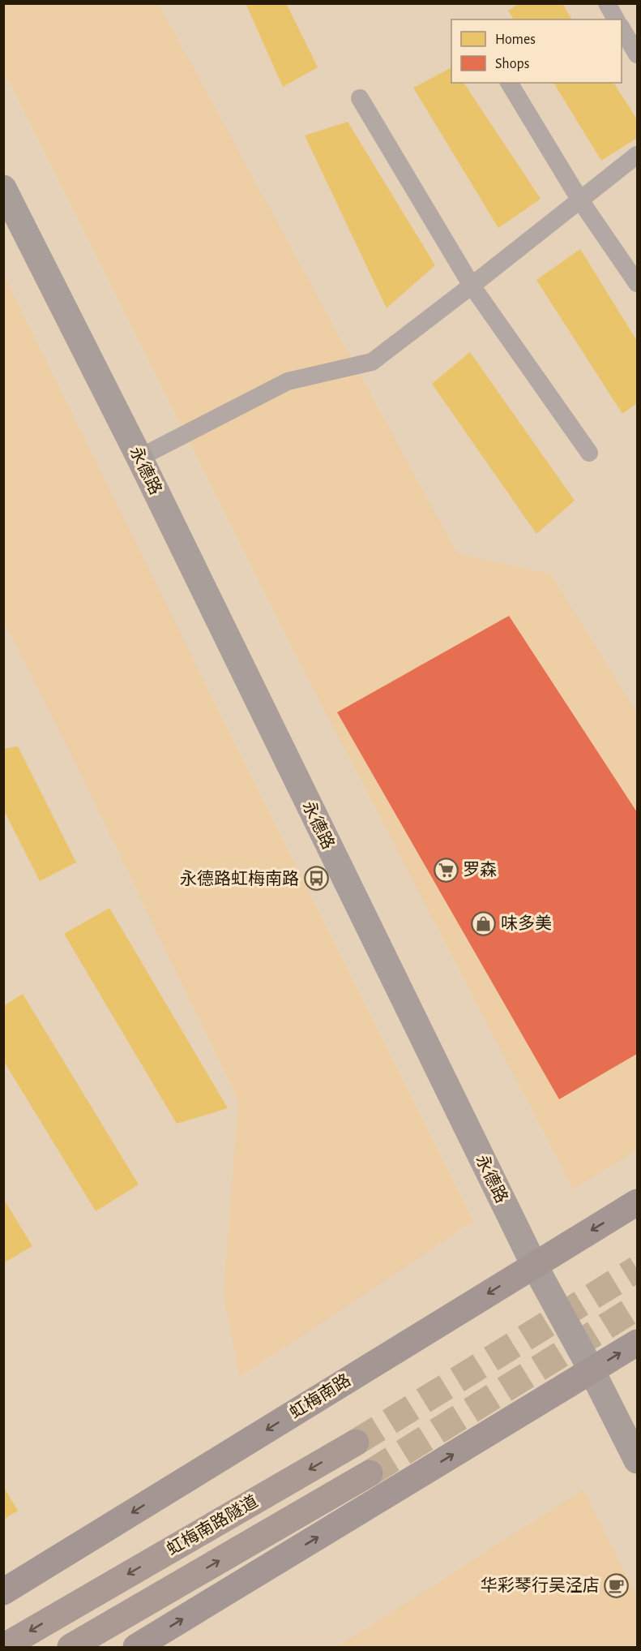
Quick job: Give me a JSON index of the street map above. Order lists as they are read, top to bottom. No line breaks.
{"streets":{"highway":["虹梅南路隧道"],"main road":["虹梅南路"],"street":["永德路"]},"crossings":[["永德路","虹梅南路"]],"places":{"supermarket":["罗森"],"bus stop":["永德路虹梅南路"],"shop":["味多美"],"cafe":["华彩琴行吴泾店"]},"legend":["Homes","Shops"]}
